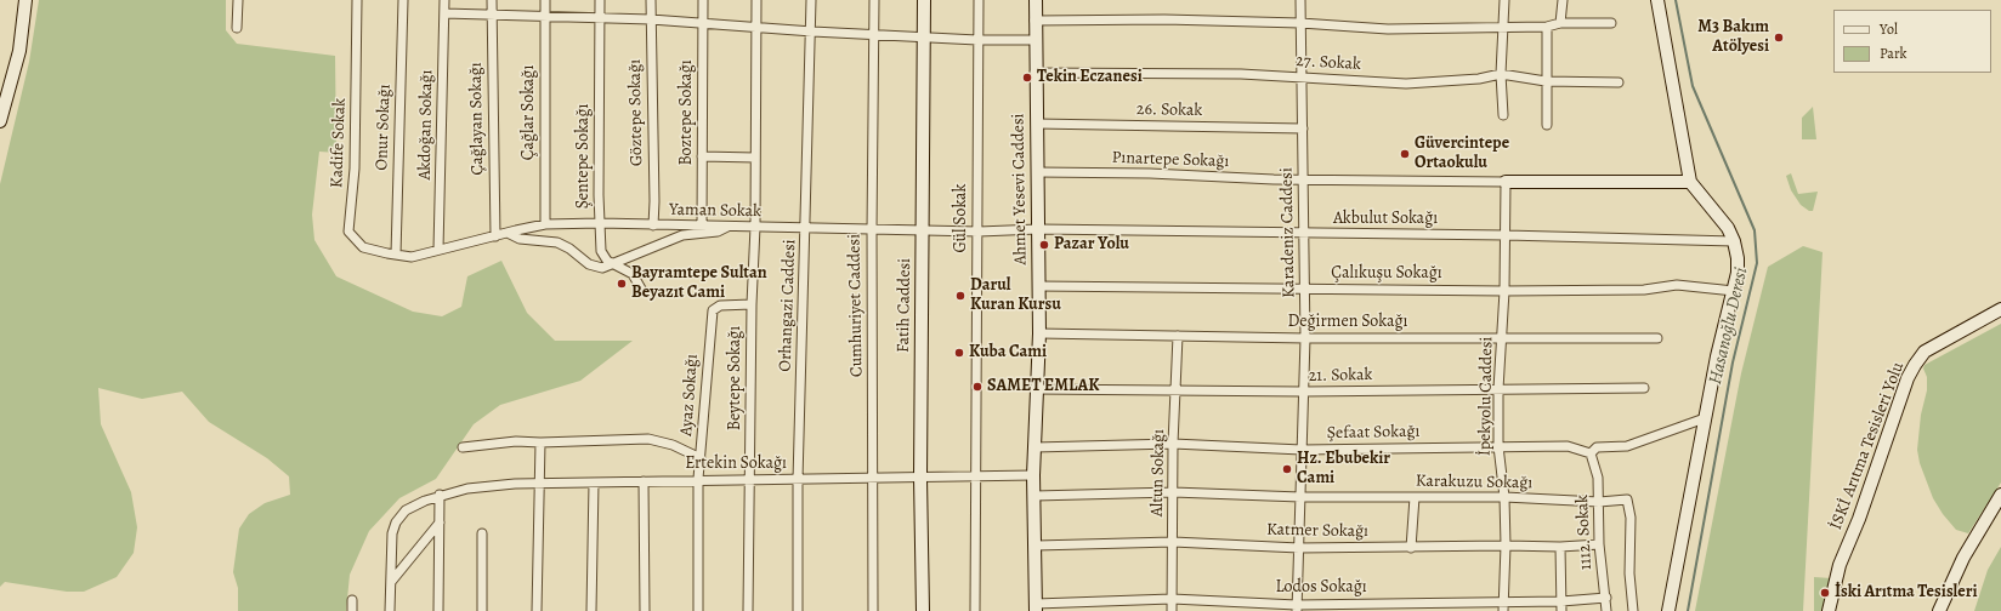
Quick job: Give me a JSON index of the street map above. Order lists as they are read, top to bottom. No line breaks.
{"streets":{"main road":["Ahmet Yesevi Caddesi","Fatih Caddesi","İSKİ Arıtma Tesisleri Yolu"],"street":["27. Sokak","26. Sokak","Çağlar Sokağı","Göztepe Sokağı","Boztepe Sokağı","Çağlayan Sokağı","Akdoğan Sokağı","Onur Sokağı","Kadife Sokak","Şentepe Sokağı","Pınartepe Sokağı","Yaman Sokak","Gül Sokak","Akbulut Sokağı","Karadeniz Caddesi","Çalıkuşu Sokağı","Orhangazi Caddesi","Cumhuriyet Caddesi","Değirmen Sokağı","21. Sokak","Beytepe Sokağı","Ayaz Sokağı","İpekyolu Caddesi","Şefaat Sokağı","Ertekin Sokağı","Altun Sokağı","Karakuzu Sokağı","Katmer Sokağı","1112. Sokak","Lodos Sokağı"]},"crossings":[["27. Sokak","Ahmet Yesevi Caddesi"],["27. Sokak","Karadeniz Caddesi"],["26. Sokak","Ahmet Yesevi Caddesi"],["26. Sokak","Karadeniz Caddesi"],["Çağlar Sokağı","Yaman Sokak"],["Göztepe Sokağı","Yaman Sokak"],["Boztepe Sokağı","Yaman Sokak"],["Çağlayan Sokağı","Yaman Sokak"],["Akdoğan Sokağı","Yaman Sokak"],["Onur Sokağı","Kadife Sokak"],["Onur Sokağı","Yaman Sokak"],["Kadife Sokak","Yaman Sokak"],["Şentepe Sokağı","Yaman Sokak"],["Pınartepe Sokağı","Ahmet Yesevi Caddesi"],["Pınartepe Sokağı","Karadeniz Caddesi"],["Pınartepe Sokağı","İpekyolu Caddesi"],["Ahmet Yesevi Caddesi","Yaman Sokak"],["Ahmet Yesevi Caddesi","Akbulut Sokağı"],["Ahmet Yesevi Caddesi","Çalıkuşu Sokağı"],["Ahmet Yesevi Caddesi","Değirmen Sokağı"],["Ahmet Yesevi Caddesi","21. Sokak"],["Ahmet Yesevi Caddesi","Şefaat Sokağı"],["Ahmet Yesevi Caddesi","Ertekin Sokağı"],["Ahmet Yesevi Caddesi","Karakuzu Sokağı"],["Ahmet Yesevi Caddesi","Katmer Sokağı"],["Ahmet Yesevi Caddesi","Lodos Sokağı"],["Yaman Sokak","Gül Sokak"],["Yaman Sokak","Akbulut Sokağı"],["Yaman Sokak","Orhangazi Caddesi"],["Yaman Sokak","Cumhuriyet Caddesi"],["Yaman Sokak","Fatih Caddesi"],["Yaman Sokak","Beytepe Sokağı"],["Gül Sokak","Ertekin Sokağı"],["Akbulut Sokağı","Karadeniz Caddesi"],["Akbulut Sokağı","İpekyolu Caddesi"],["Karadeniz Caddesi","Çalıkuşu Sokağı"],["Karadeniz Caddesi","Değirmen Sokağı"],["Karadeniz Caddesi","21. Sokak"],["Karadeniz Caddesi","Şefaat Sokağı"],["Karadeniz Caddesi","Karakuzu Sokağı"],["Karadeniz Caddesi","Katmer Sokağı"],["Karadeniz Caddesi","Lodos Sokağı"],["Çalıkuşu Sokağı","İpekyolu Caddesi"],["Orhangazi Caddesi","Ertekin Sokağı"],["Cumhuriyet Caddesi","Ertekin Sokağı"],["Fatih Caddesi","Ertekin Sokağı"],["Değirmen Sokağı","İpekyolu Caddesi"],["Değirmen Sokağı","Altun Sokağı"],["21. Sokak","İpekyolu Caddesi"],["21. Sokak","Altun Sokağı"],["Beytepe Sokağı","Ayaz Sokağı"],["Beytepe Sokağı","Ertekin Sokağı"],["Ayaz Sokağı","Ertekin Sokağı"],["İpekyolu Caddesi","Şefaat Sokağı"],["İpekyolu Caddesi","Karakuzu Sokağı"],["İpekyolu Caddesi","Katmer Sokağı"],["İpekyolu Caddesi","Lodos Sokağı"],["Şefaat Sokağı","Altun Sokağı"],["Şefaat Sokağı","1112. Sokak"],["Altun Sokağı","Karakuzu Sokağı"],["Altun Sokağı","Katmer Sokağı"],["Altun Sokağı","Lodos Sokağı"],["Karakuzu Sokağı","1112. Sokak"],["Katmer Sokağı","1112. Sokak"],["1112. Sokak","Lodos Sokağı"]],"water":["Hasanoğlu Deresi"],"places":["M3 Bakım Atölyesi","Tekin Eczanesi","Güvercintepe Ortaokulu","Pazar Yolu","Bayramtepe Sultan Beyazıt Cami","Darul Kuran Kursu","Kuba Cami","SAMET EMLAK","Hz. Ebubekir Cami","İski Arıtma Tesisleri"],"legend":["Yol","Park"]}
